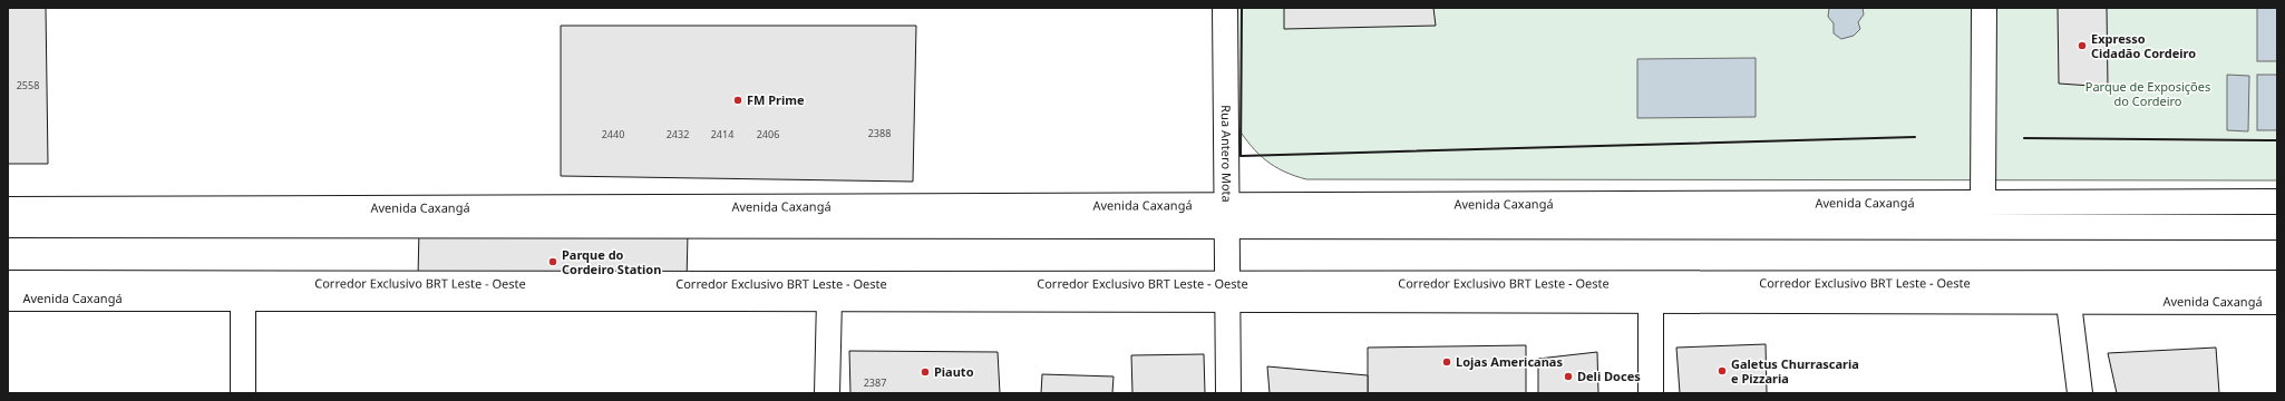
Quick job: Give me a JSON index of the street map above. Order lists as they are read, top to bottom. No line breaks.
{"streets":{"main road":["Rua Antero Mota","Avenida Caxangá","Corredor Exclusivo BRT Leste - Oeste"]},"crossings":[["Rua Antero Mota","Avenida Caxangá"],["Rua Antero Mota","Corredor Exclusivo BRT Leste - Oeste"],["Avenida Caxangá","Corredor Exclusivo BRT Leste - Oeste"]],"parks":["Parque de Exposições do Cordeiro"],"places":["Expresso Cidadão Cordeiro","FM Prime","Parque do Cordeiro Station","Lojas Americanas","Galetus Churrascaria e Pizzaria","Piauto","Deli Doces"],"house_numbers":["2558","2388","2440","2432","2414","2406","2387"]}
